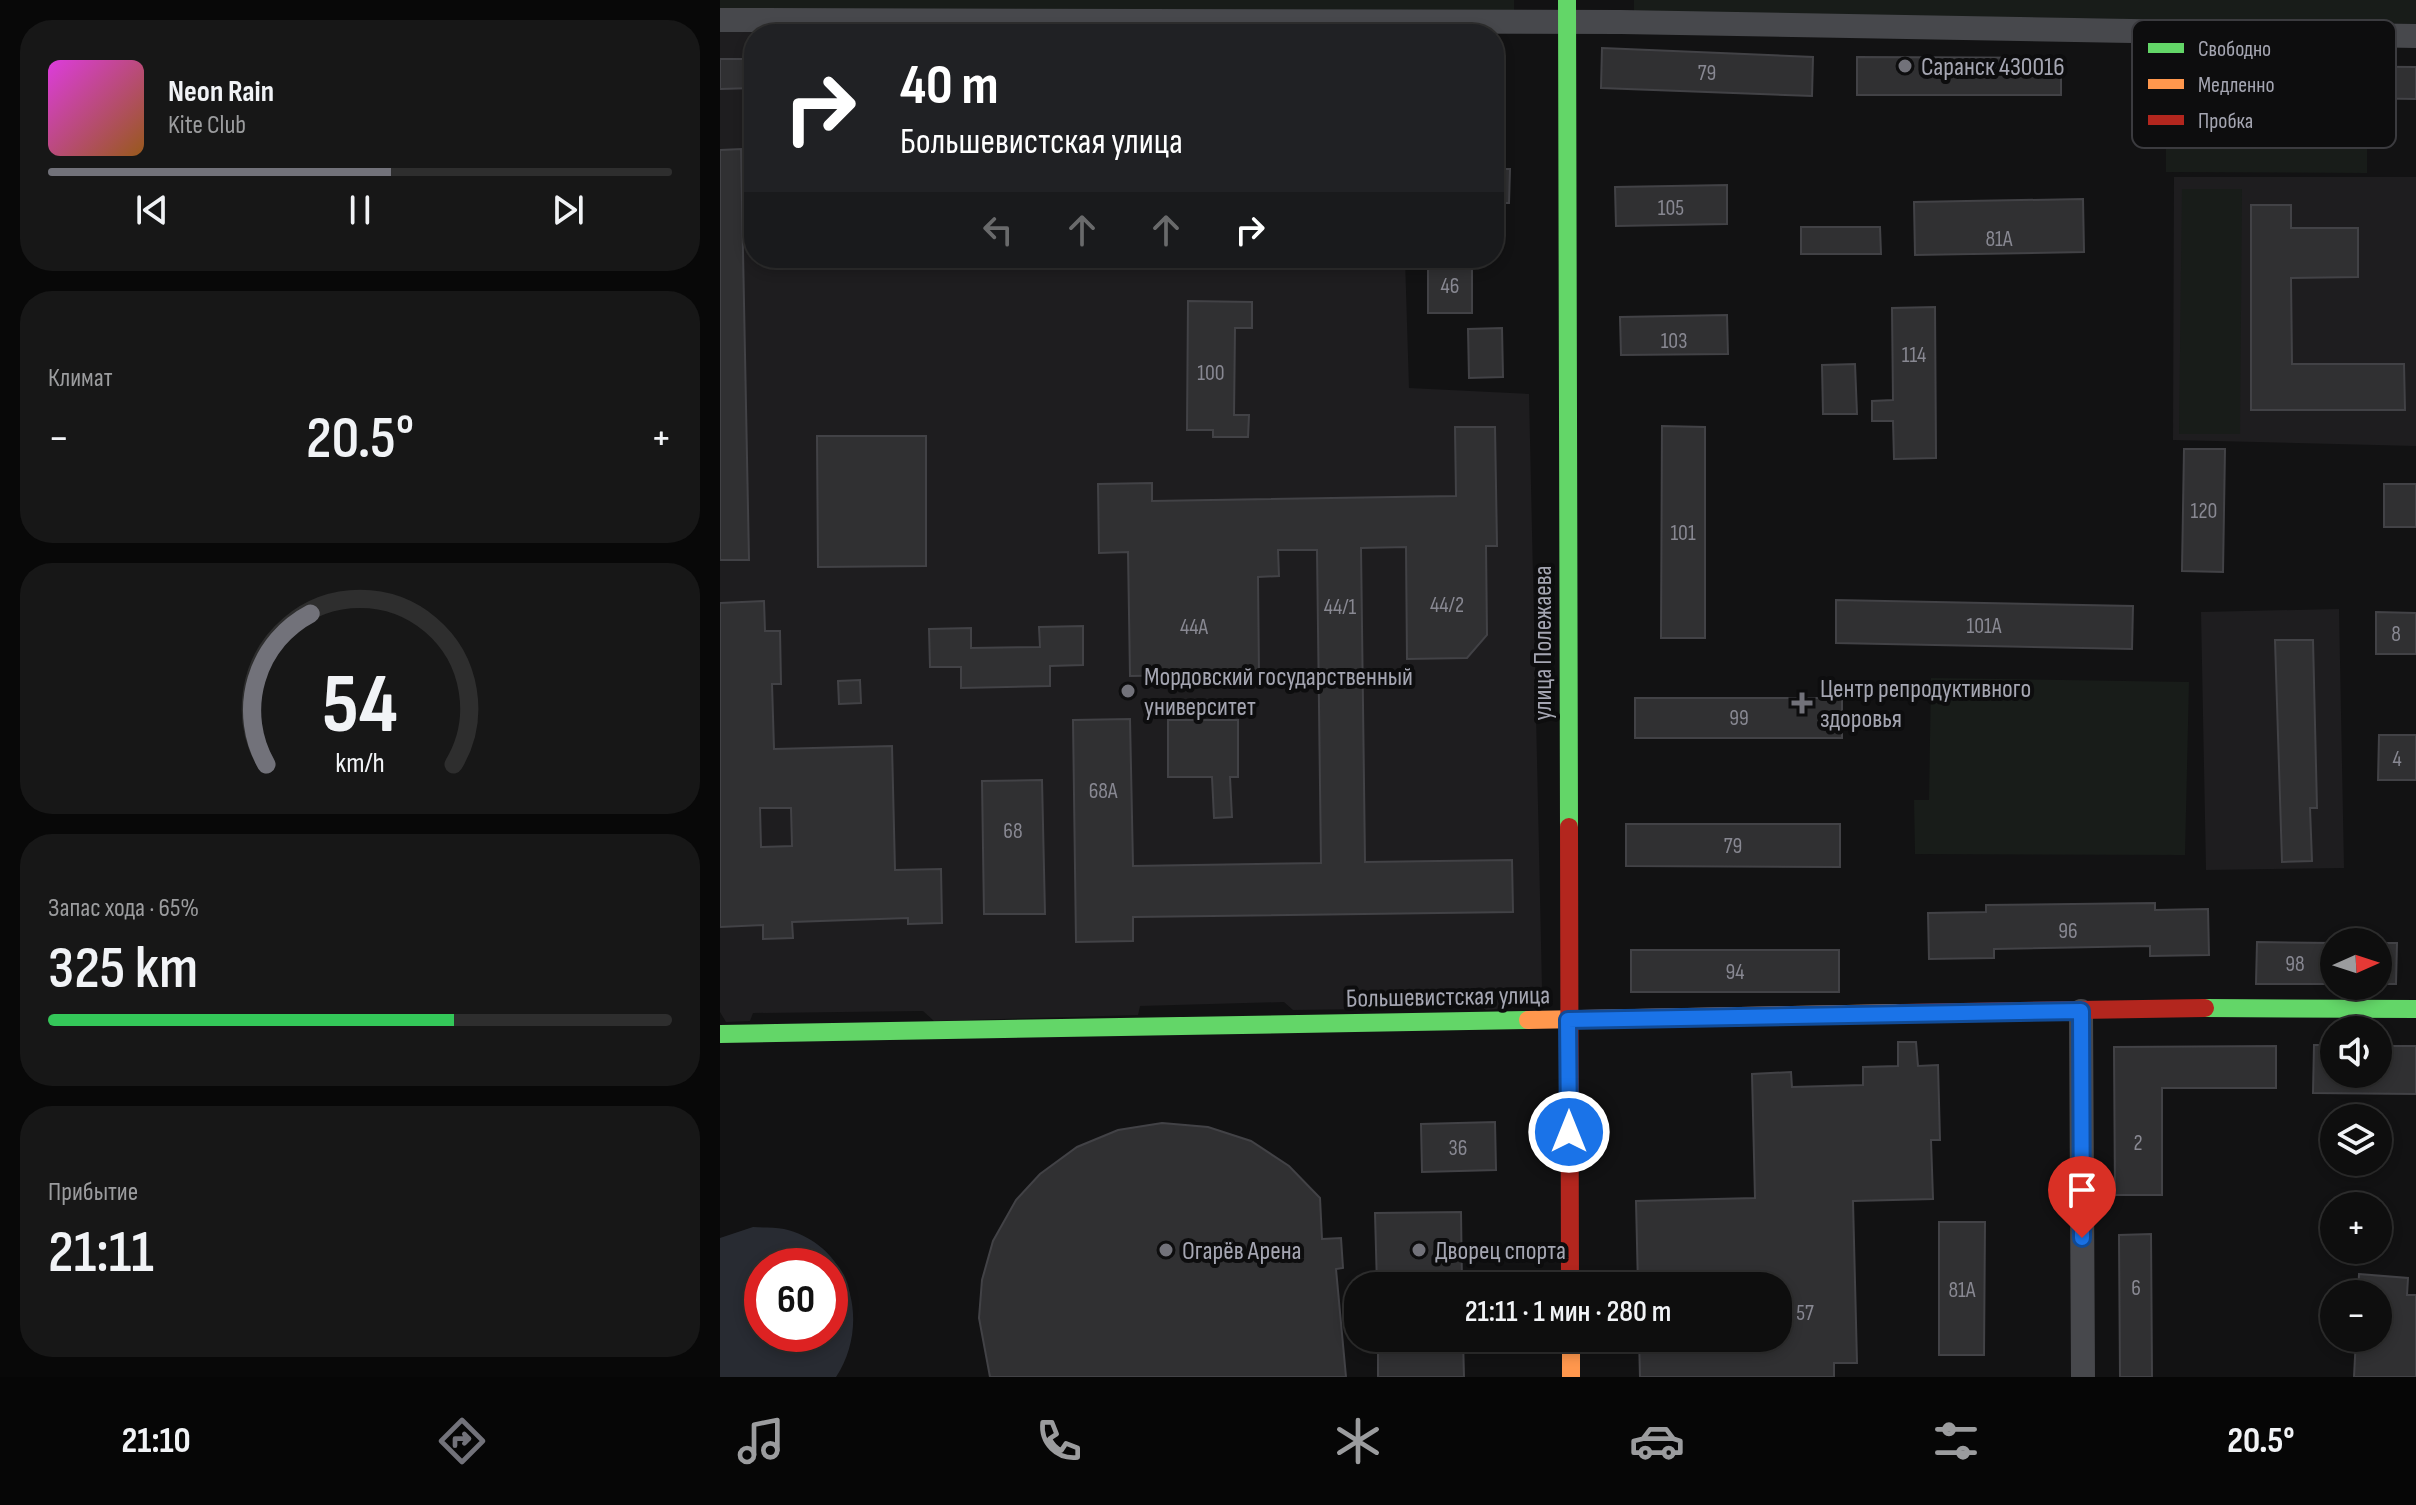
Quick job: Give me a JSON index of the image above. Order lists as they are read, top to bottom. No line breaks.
{"streets":{"street":["улица Полежаева","Большевистская улица"]},"crossings":[["улица Полежаева","Большевистская улица"]],"places":{"other":["Саранск 430016","Мордовский государственный университет","Огарёв Арена","Дворец cпорта"],"health":["Центр репродуктивного здоровья"]},"house_numbers":["79","105","81А","46","103","114","100","120","101","44/2","44/1","101А","44А","8","99","4","68А","68","79","96","98","94","2","36","6","81А","57"],"legend":["Свободно","Медленно","Пробка"],"north":"right","page":{"turn":["40 m","Большевистская улица"],"song":["Neon Rain","Kite Club"],"tile":["Климат",["Запас хода · 65%","325 km"],["Прибытие","21:11"]],"heat":["−","20.5°","+"],"map_buttons":["+","−"],"limit":"60","trip":"21:11 · 1 мин · 280 m","tabs":["21:10","20.5°"],"gauge":["54","km/h"]}}
